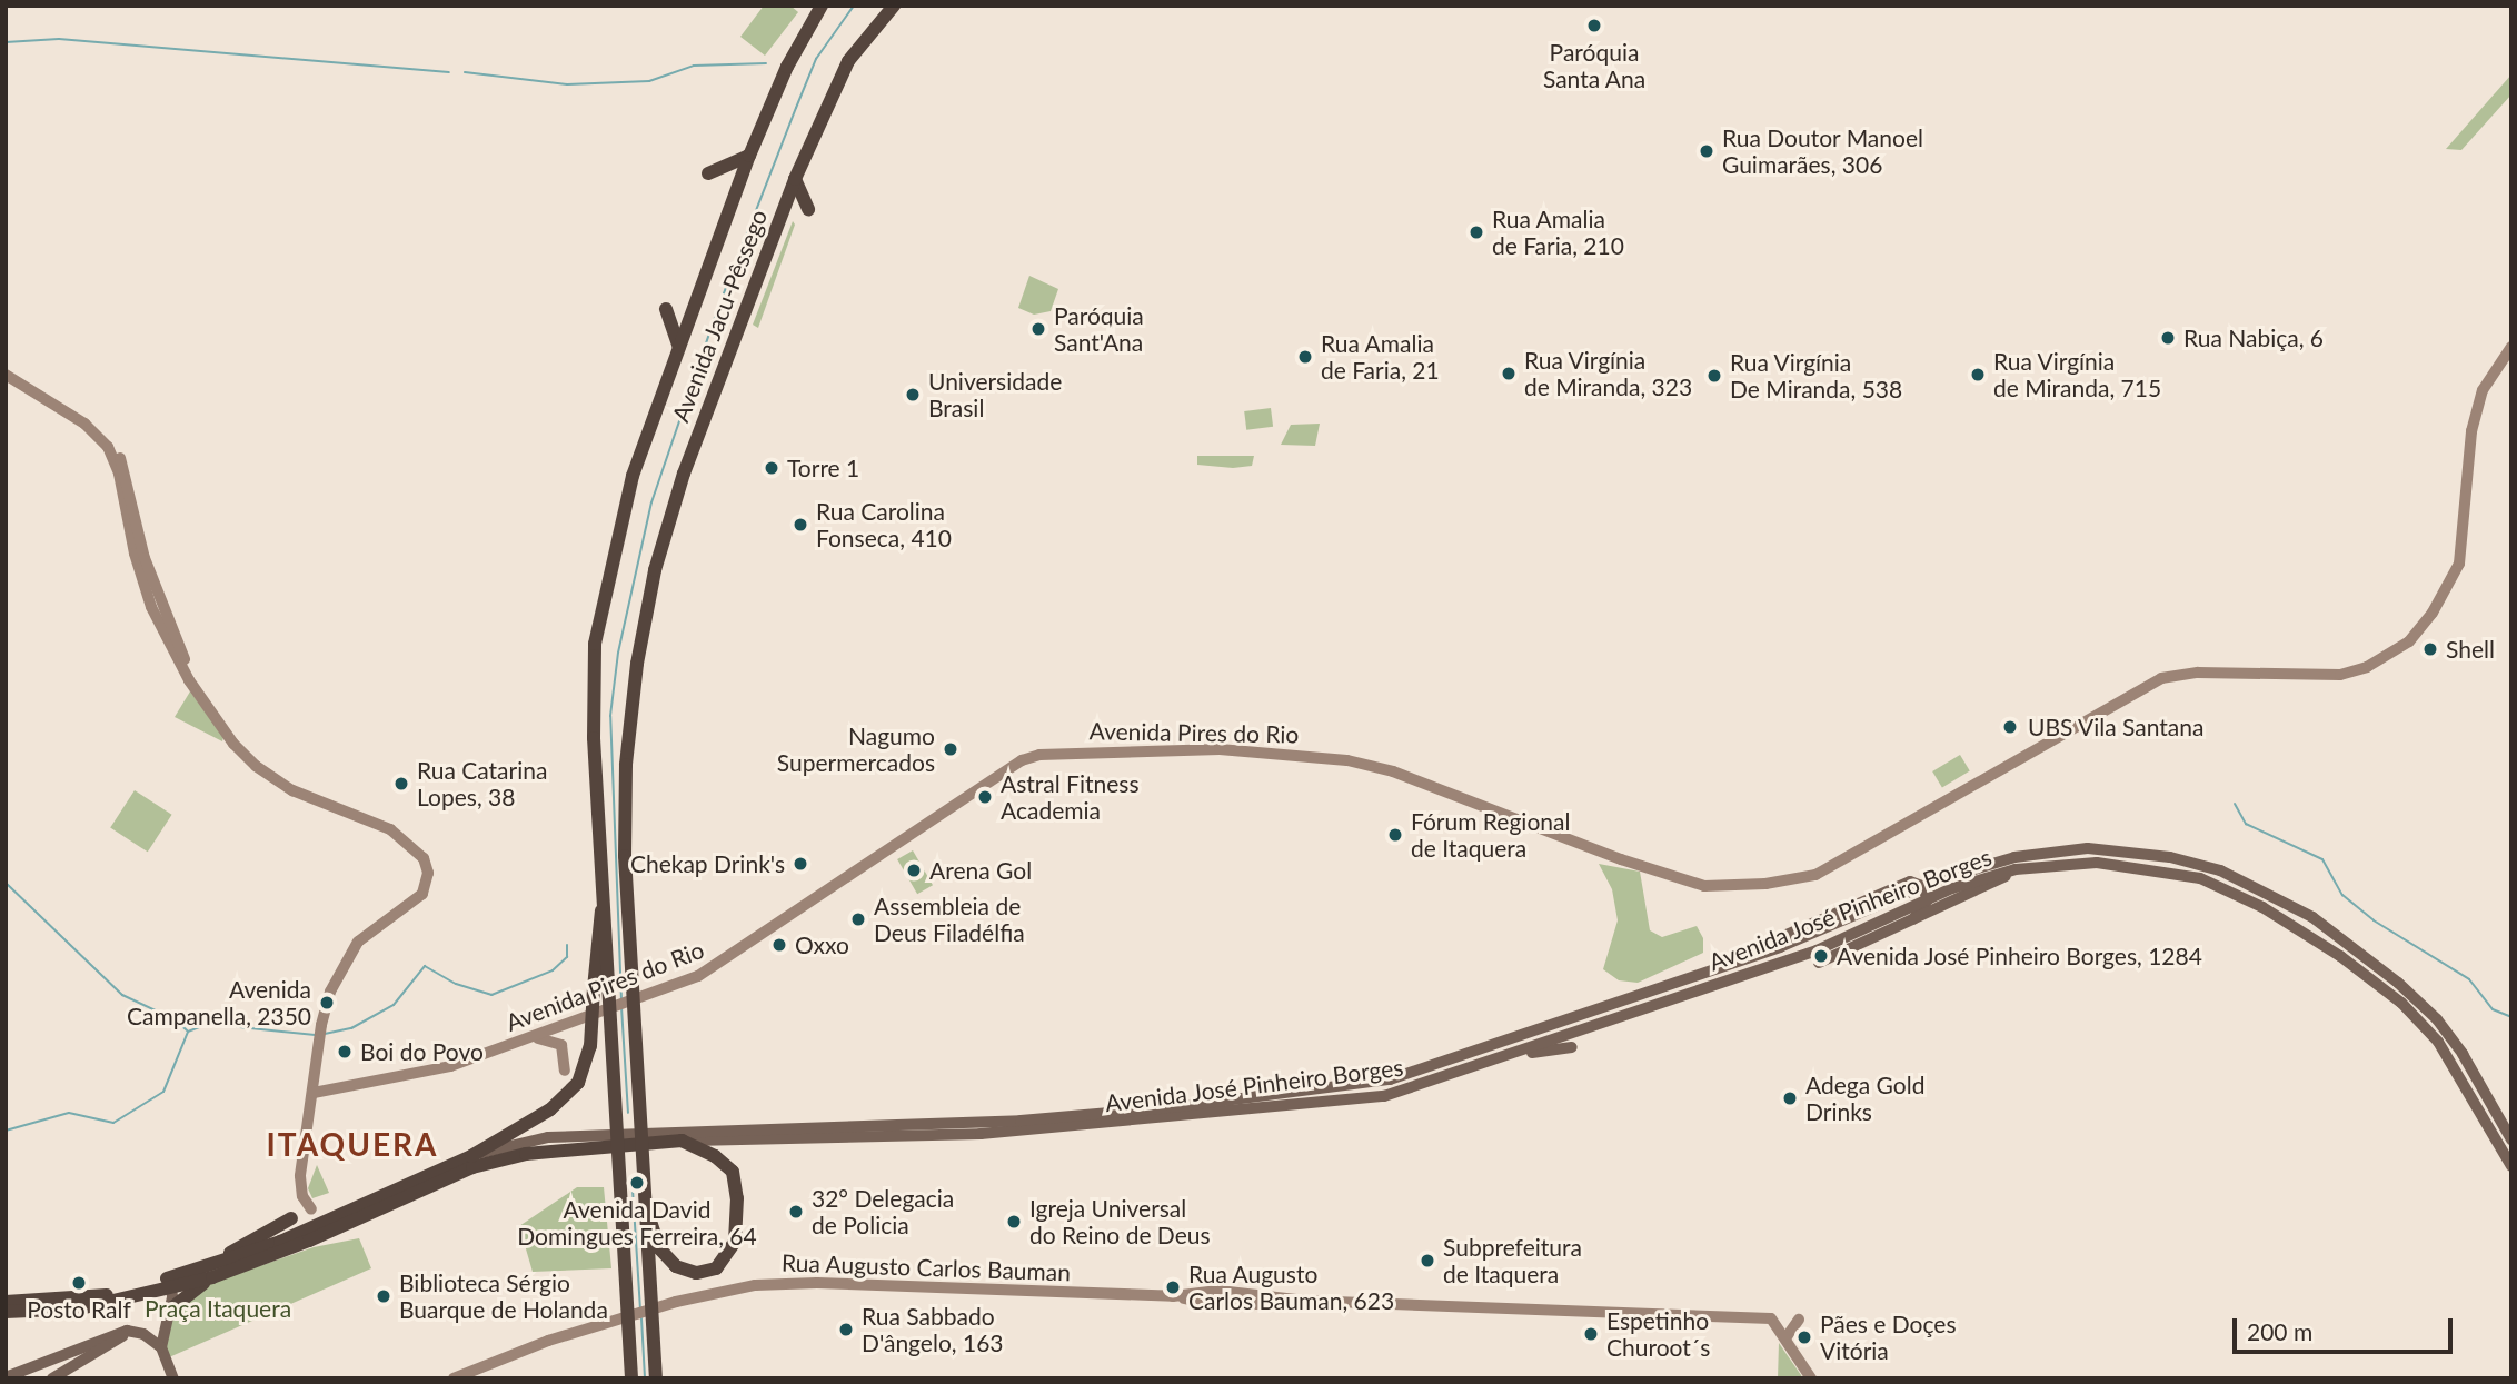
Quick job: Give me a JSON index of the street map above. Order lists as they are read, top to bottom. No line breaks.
{"streets":{"highway":["Avenida Jacu-Pêssego","Avenida José Pinheiro Borges"],"main road":["Avenida Pires do Rio","Rua Augusto Carlos Bauman"]},"districts":["ITAQUERA"],"parks":["Praça Itaquera"],"places":["Paróquia Santa Ana","Rua Doutor Manoel Guimarães, 306","Rua Amalia de Faria, 210","Paróquia Sant'Ana","Rua Nabiça, 6","Rua Amalia de Faria, 21","Rua Virgínia de Miranda, 323","Rua Virgínia de Miranda, 715","Rua Virgínia De Miranda, 538","Universidade Brasil","Torre 1","Rua Carolina Fonseca, 410","Shell","UBS Vila Santana","Nagumo Supermercados","Rua Catarina Lopes, 38","Astral Fitness Academia","Fórum Regional de Itaquera","Chekap Drink's","Arena Gol","Assembleia de Deus Filadélfia","Oxxo","Avenida José Pinheiro Borges, 1284","Avenida Campanella, 2350","Boi do Povo","Adega Gold Drinks","Avenida David Domingues Ferreira, 64","32° Delegacia de Policia","Igreja Universal do Reino de Deus","Subprefeitura de Itaquera","Posto Ralf","Rua Augusto Carlos Bauman, 623","Biblioteca Sérgio Buarque de Holanda","Rua Sabbado D'ângelo, 163","Espetinho Churoot´s","Pães e Doçes Vitória"],"scale_bar":"200 m"}
